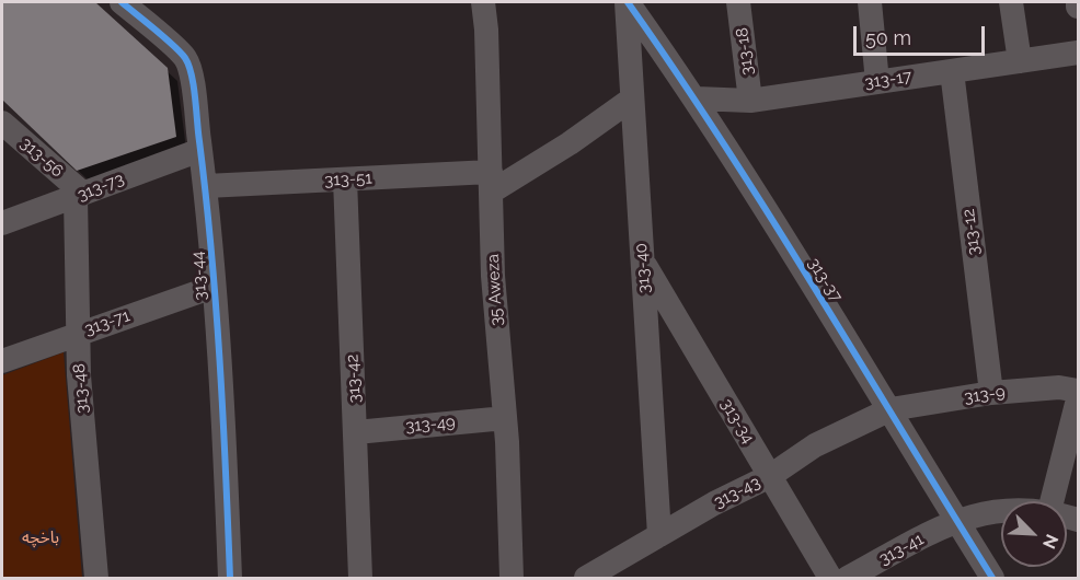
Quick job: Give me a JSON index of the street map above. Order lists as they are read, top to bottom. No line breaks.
{"streets":{"street":["313-18","313-17","313-56","313-51","313-73","313-12","313-40","313-44","313-37","35 Aweza","313-71","313-42","313-48","313-9","313-34","313-49","313-43","313-41"]},"crossings":[["313-18","313-17"],["313-17","313-12"],["313-17","313-37"],["313-56","313-73"],["313-56","313-48"],["313-51","313-44"],["313-51","35 Aweza"],["313-51","313-42"],["313-73","313-44"],["313-73","313-48"],["313-12","313-9"],["313-40","313-37"],["313-40","313-34"],["313-40","313-43"],["313-44","313-71"],["313-37","313-9"],["313-37","313-43"],["313-37","313-41"],["35 Aweza","313-49"],["313-71","313-48"],["313-42","313-49"],["313-9","313-43"],["313-34","313-43"]],"parks":["باخچە"],"scale_bar":"50 m","north":"bottom right"}
